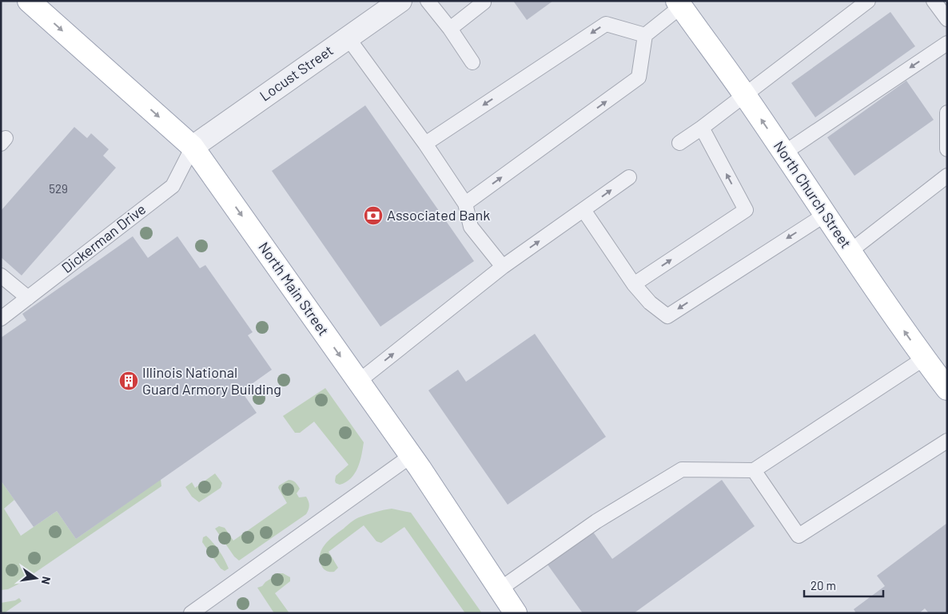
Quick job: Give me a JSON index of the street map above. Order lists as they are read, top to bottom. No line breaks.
{"streets":{"main road":["North Church Street","North Main Street"],"street":["Locust Street"],"lane":["Dickerman Drive"]},"crossings":[["Locust Street","Dickerman Drive"],["Locust Street","North Main Street"],["Dickerman Drive","North Main Street"]],"one_way":["North Church Street","North Main Street"],"places":{"bank":["Associated Bank"],"building":["Illinois National Guard Armory Building"]},"house_numbers":["529"],"scale_bar":"20 m","north":"right"}
